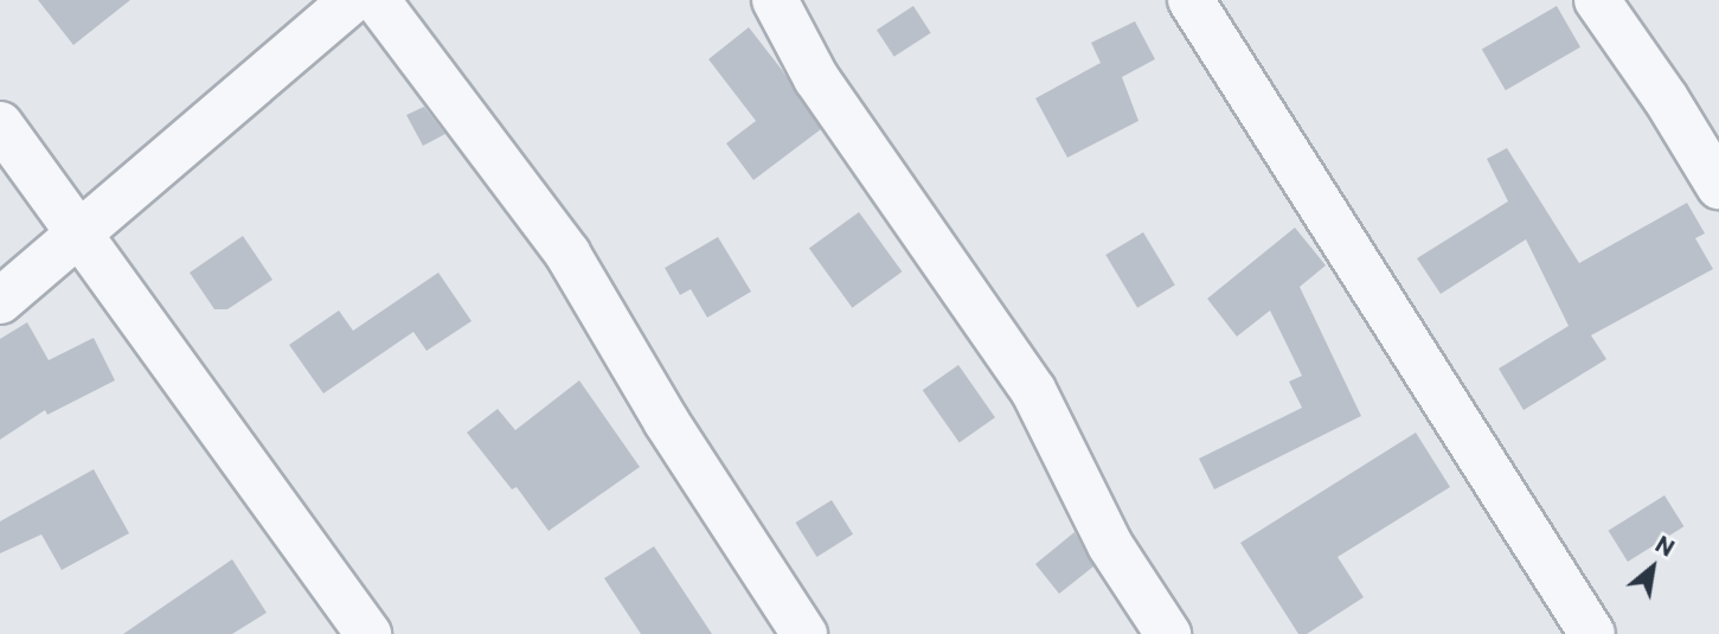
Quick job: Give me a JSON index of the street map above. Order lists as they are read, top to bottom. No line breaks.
{"north":"top right"}
